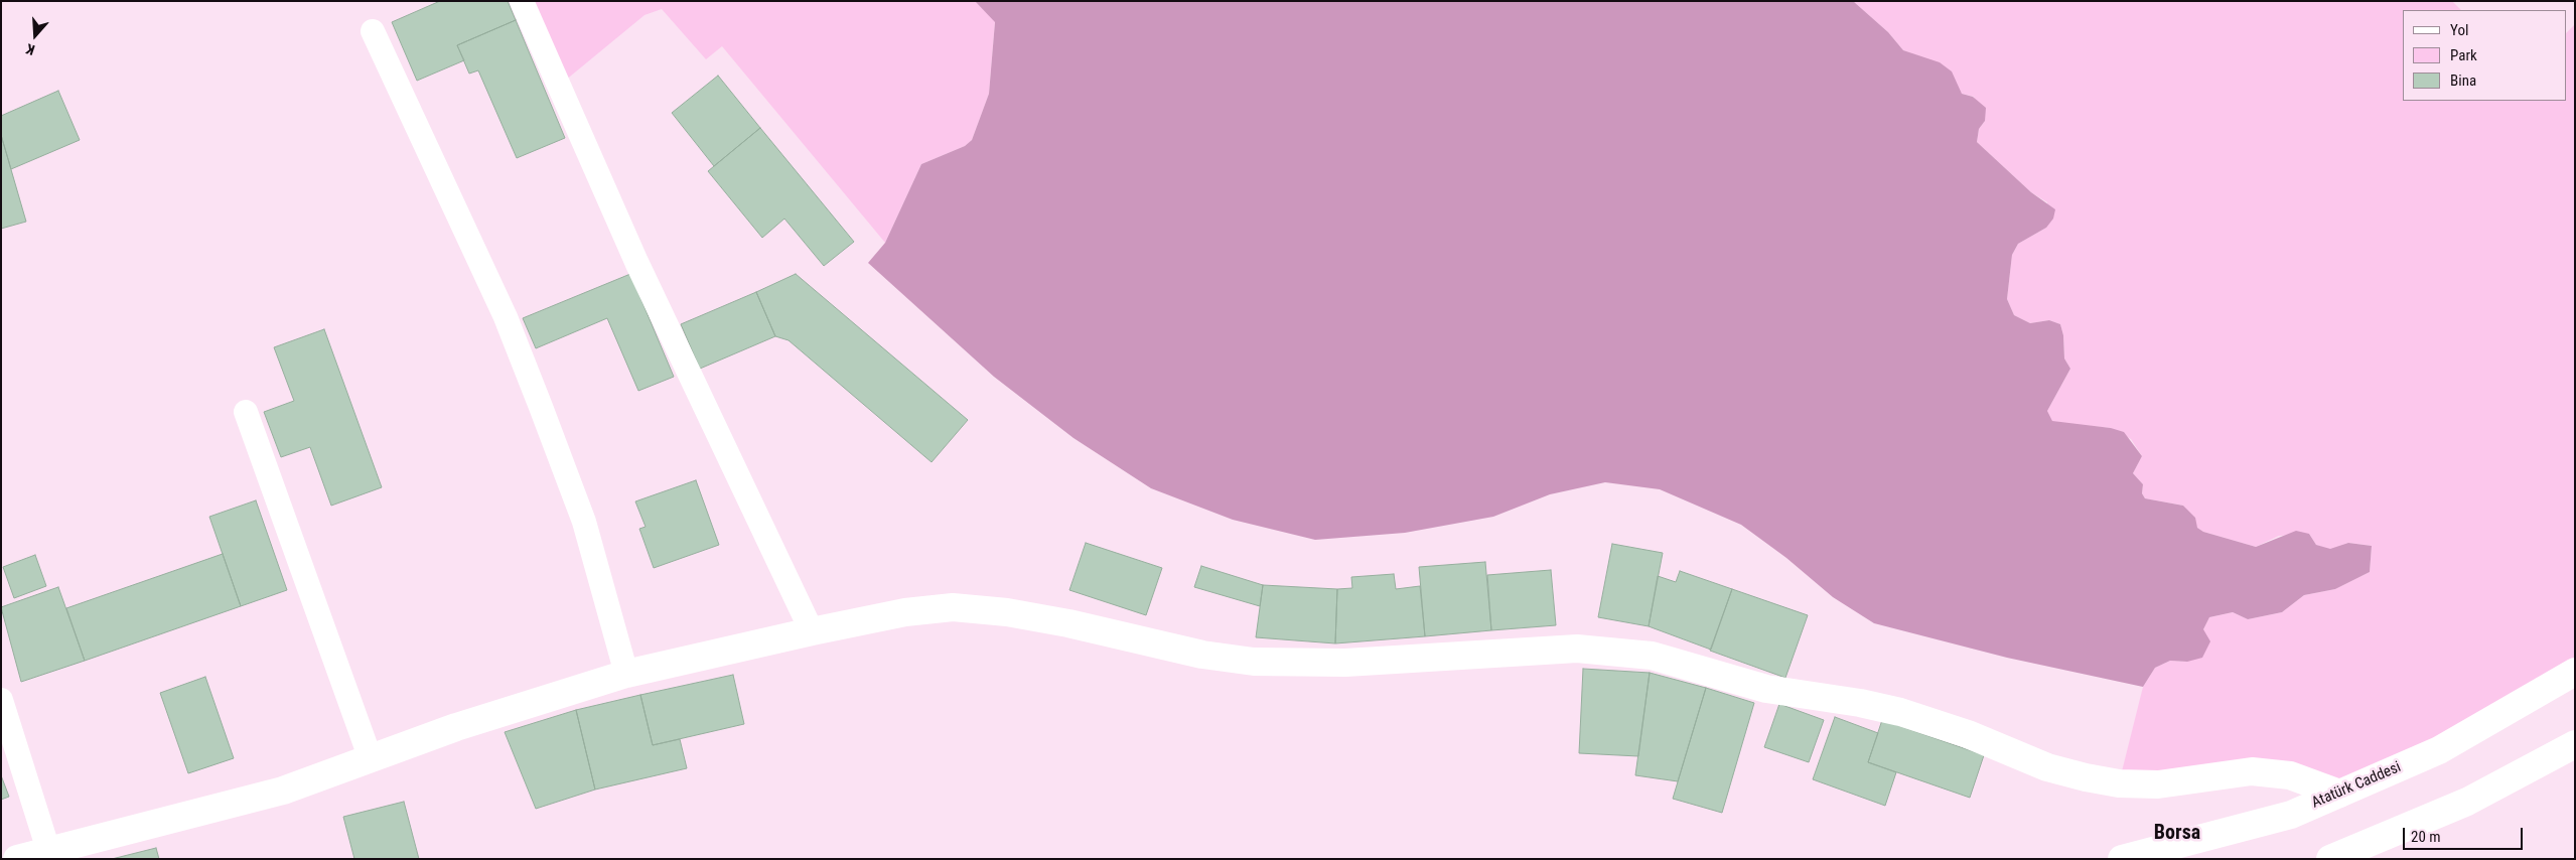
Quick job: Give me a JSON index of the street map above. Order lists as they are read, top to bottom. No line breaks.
{"streets":{"main road":["Atatürk Caddesi"]},"districts":["Borsa"],"legend":["Yol","Park","Bina"],"scale_bar":"20 m","north":"bottom"}
